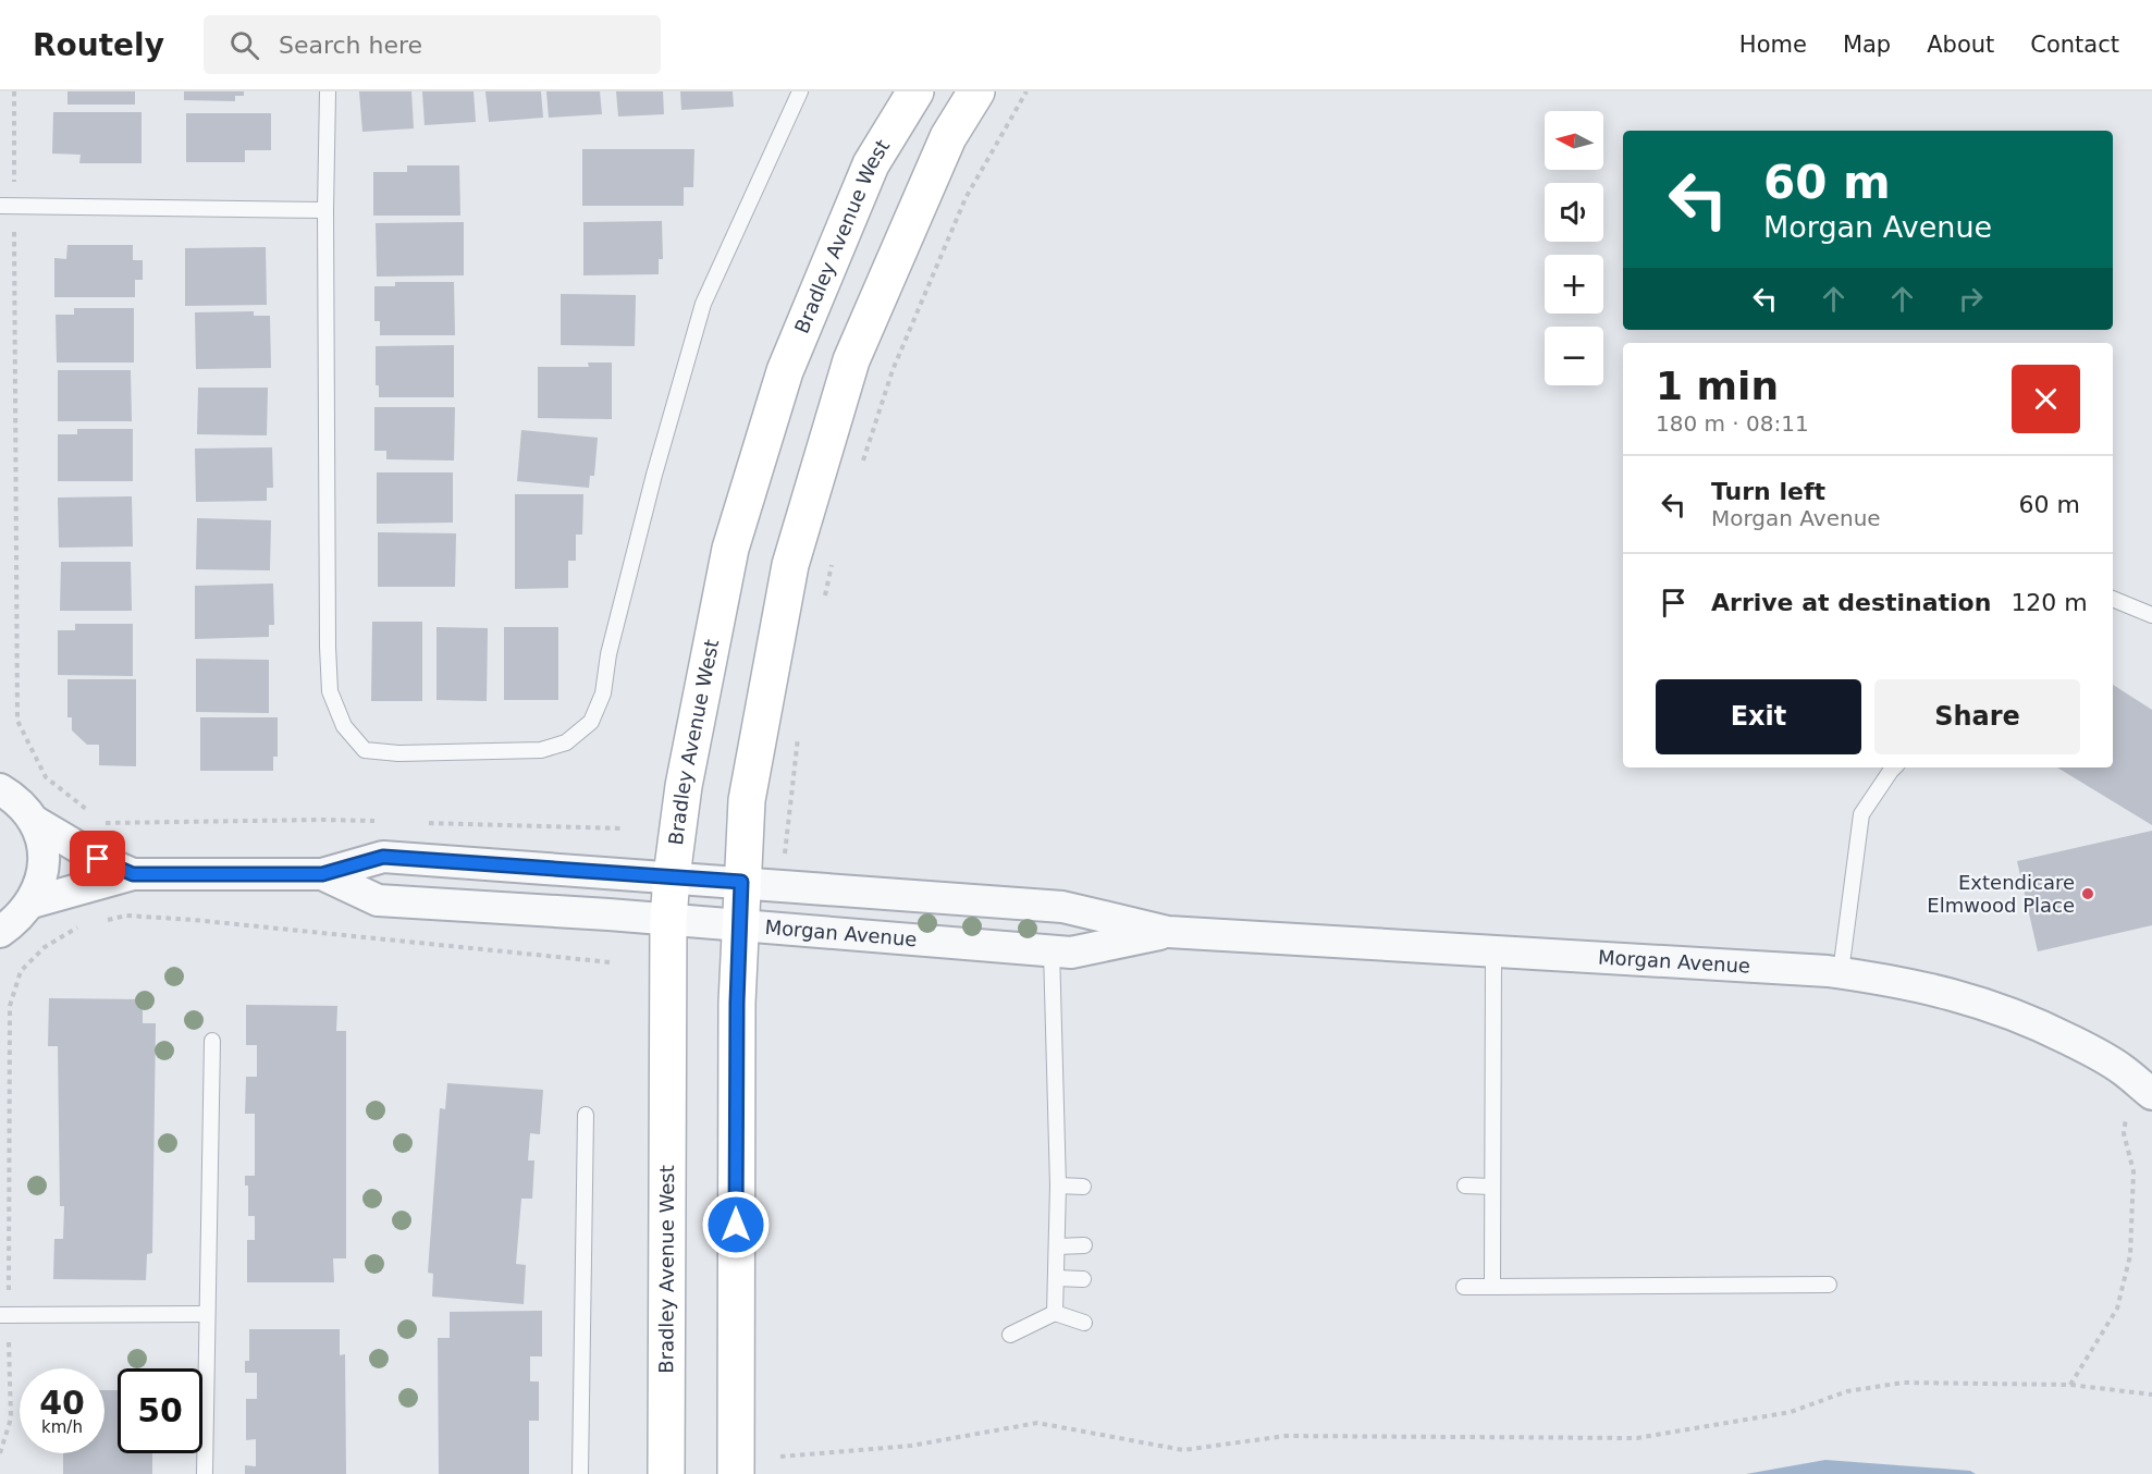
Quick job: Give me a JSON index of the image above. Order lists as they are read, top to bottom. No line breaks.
{"streets":{"main road":["Bradley Avenue West"],"street":["Morgan Avenue"]},"crossings":[["Bradley Avenue West","Morgan Avenue"]],"places":["Extendicare Elmwood Place"],"north":"left","page":{"header":"Routely","search":"Search here","nav":["Home","Map","About","Contact"],"map_buttons":["+","−"],"turn":["60 m","Morgan Avenue"],"heading":["1 min","180 m · 08:11"],"list":[{"name":"Turn left","note":"Morgan Avenue","value":"60 m"},{"name":"Arrive at destination","value":"120 m"}],"buttons":["Exit","Share"],"speed":"40 km/h","limit":"50"}}
